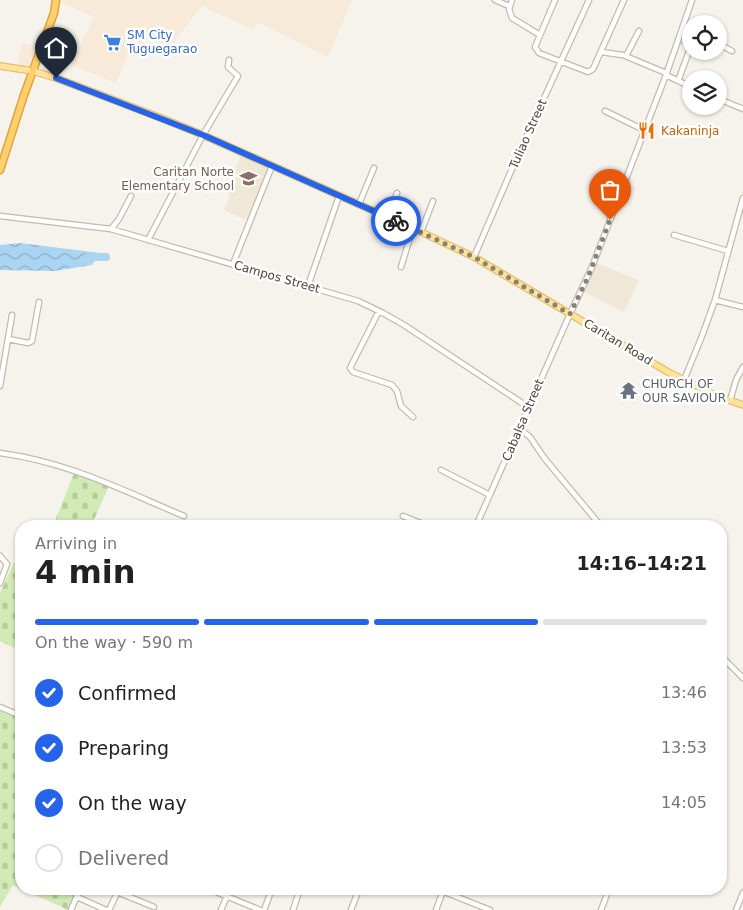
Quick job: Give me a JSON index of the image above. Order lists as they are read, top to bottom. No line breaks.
{"streets":{"main road":["Caritan Road"],"street":["Tuliao Street","Campos Street","Cabalsa Street"]},"crossings":[["Tuliao Street","Caritan Road"],["Campos Street","Cabalsa Street"],["Caritan Road","Cabalsa Street"]],"places":{"supermarket":["SM City Tuguegarao"],"restaurant":["Kakaninja"],"school or university":["Caritan Norte Elementary School"],"temple":["CHURCH OF OUR SAVIOUR"]},"page":{"heading":["4 min","Arriving in","14:16–14:21"],"bar":"On the way · 590 m","list":[["Confirmed","13:46"],["Preparing","13:53"],["On the way","14:05"],"Delivered"]}}
